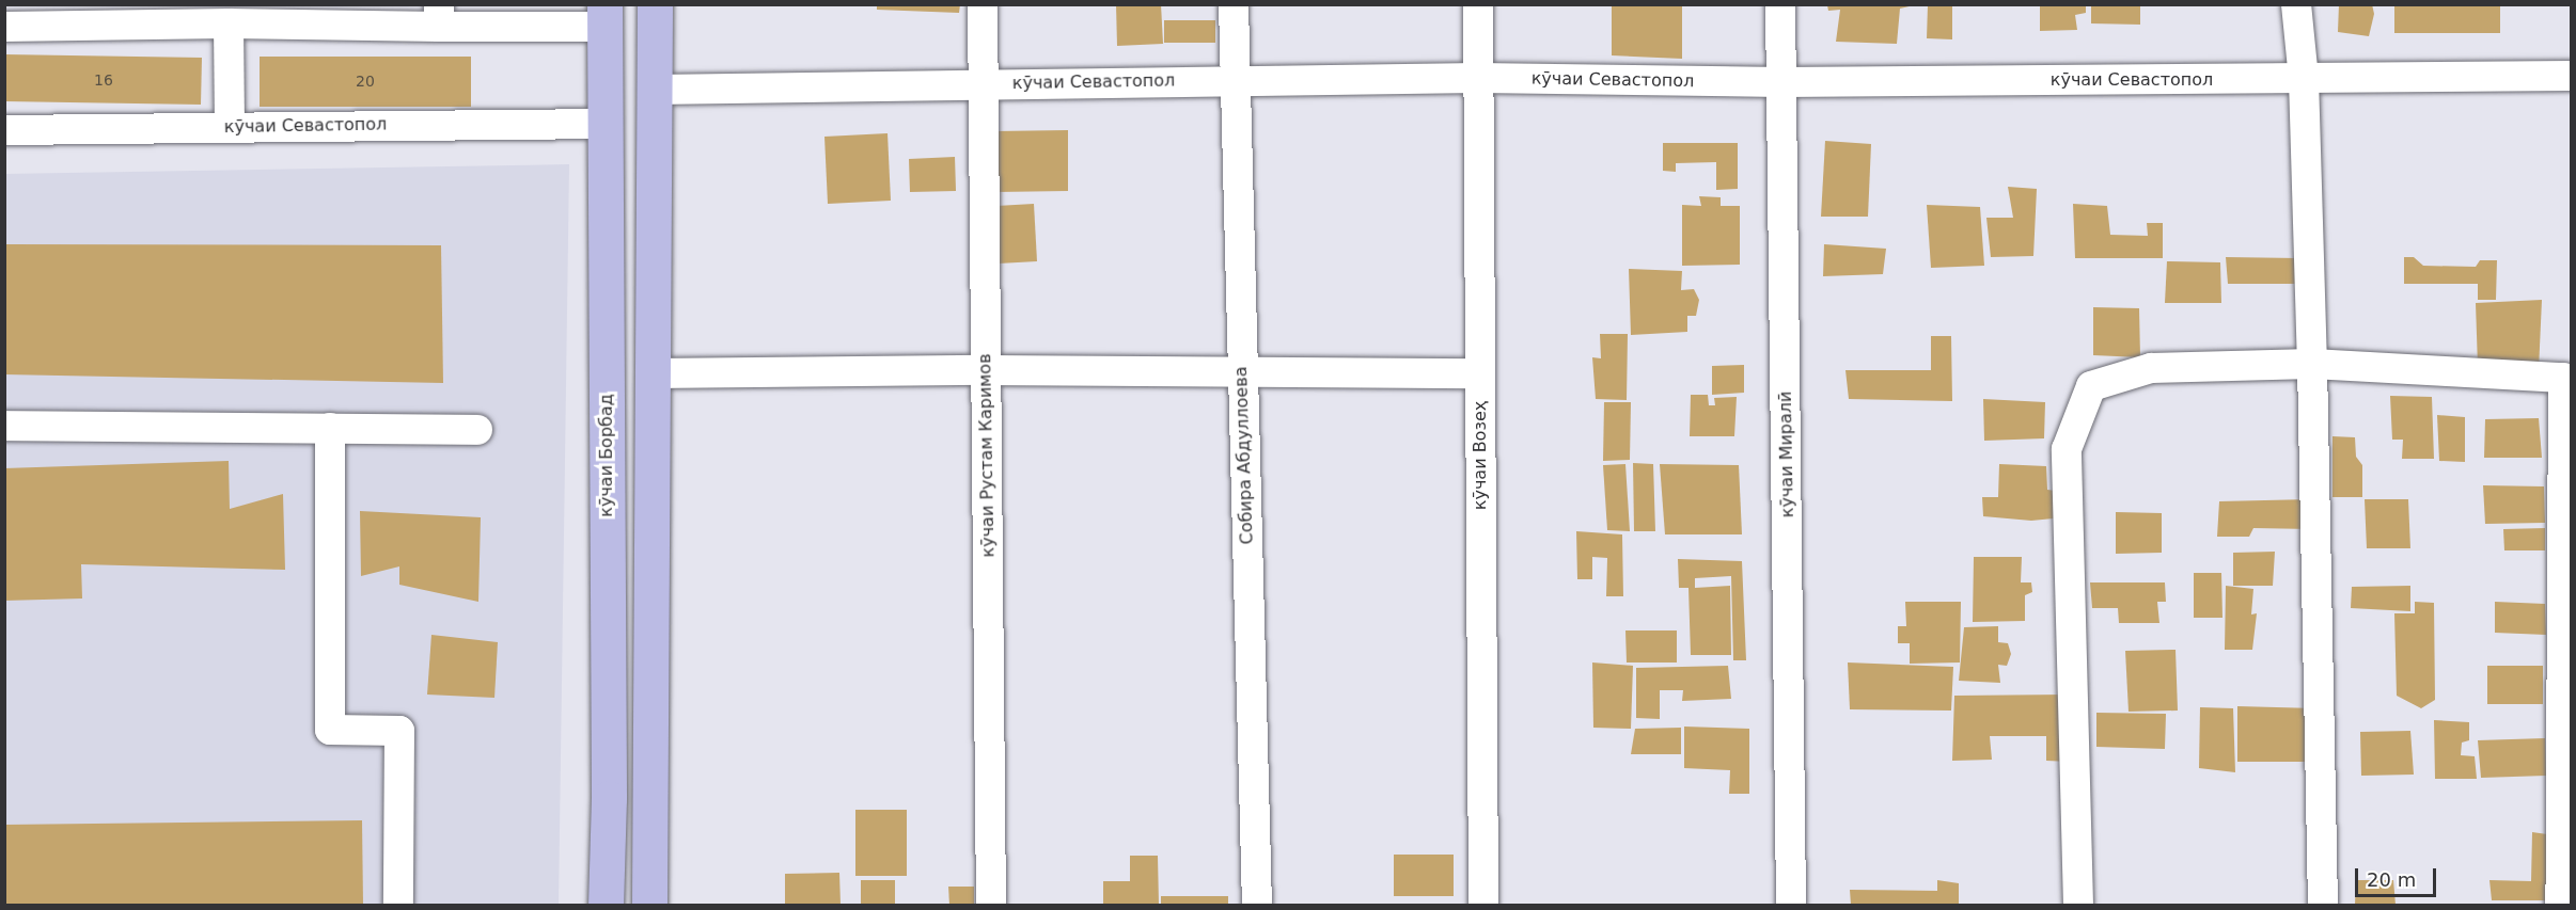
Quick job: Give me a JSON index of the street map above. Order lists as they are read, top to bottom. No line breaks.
{"streets":{"main road":["кӯчаи Борбад"],"street":["кӯчаи Севастопол","кӯчаи Миралӣ","кӯчаи Рустам Каримов","Собира Абдуллоева","кӯчаи Возеҳ"]},"crossings":[["кӯчаи Севастопол","кӯчаи Миралӣ"],["кӯчаи Севастопол","кӯчаи Борбад"],["кӯчаи Севастопол","кӯчаи Рустам Каримов"],["кӯчаи Севастопол","Собира Абдуллоева"],["кӯчаи Севастопол","кӯчаи Возеҳ"]],"house_numbers":["16","20"],"scale_bar":"20 m"}
